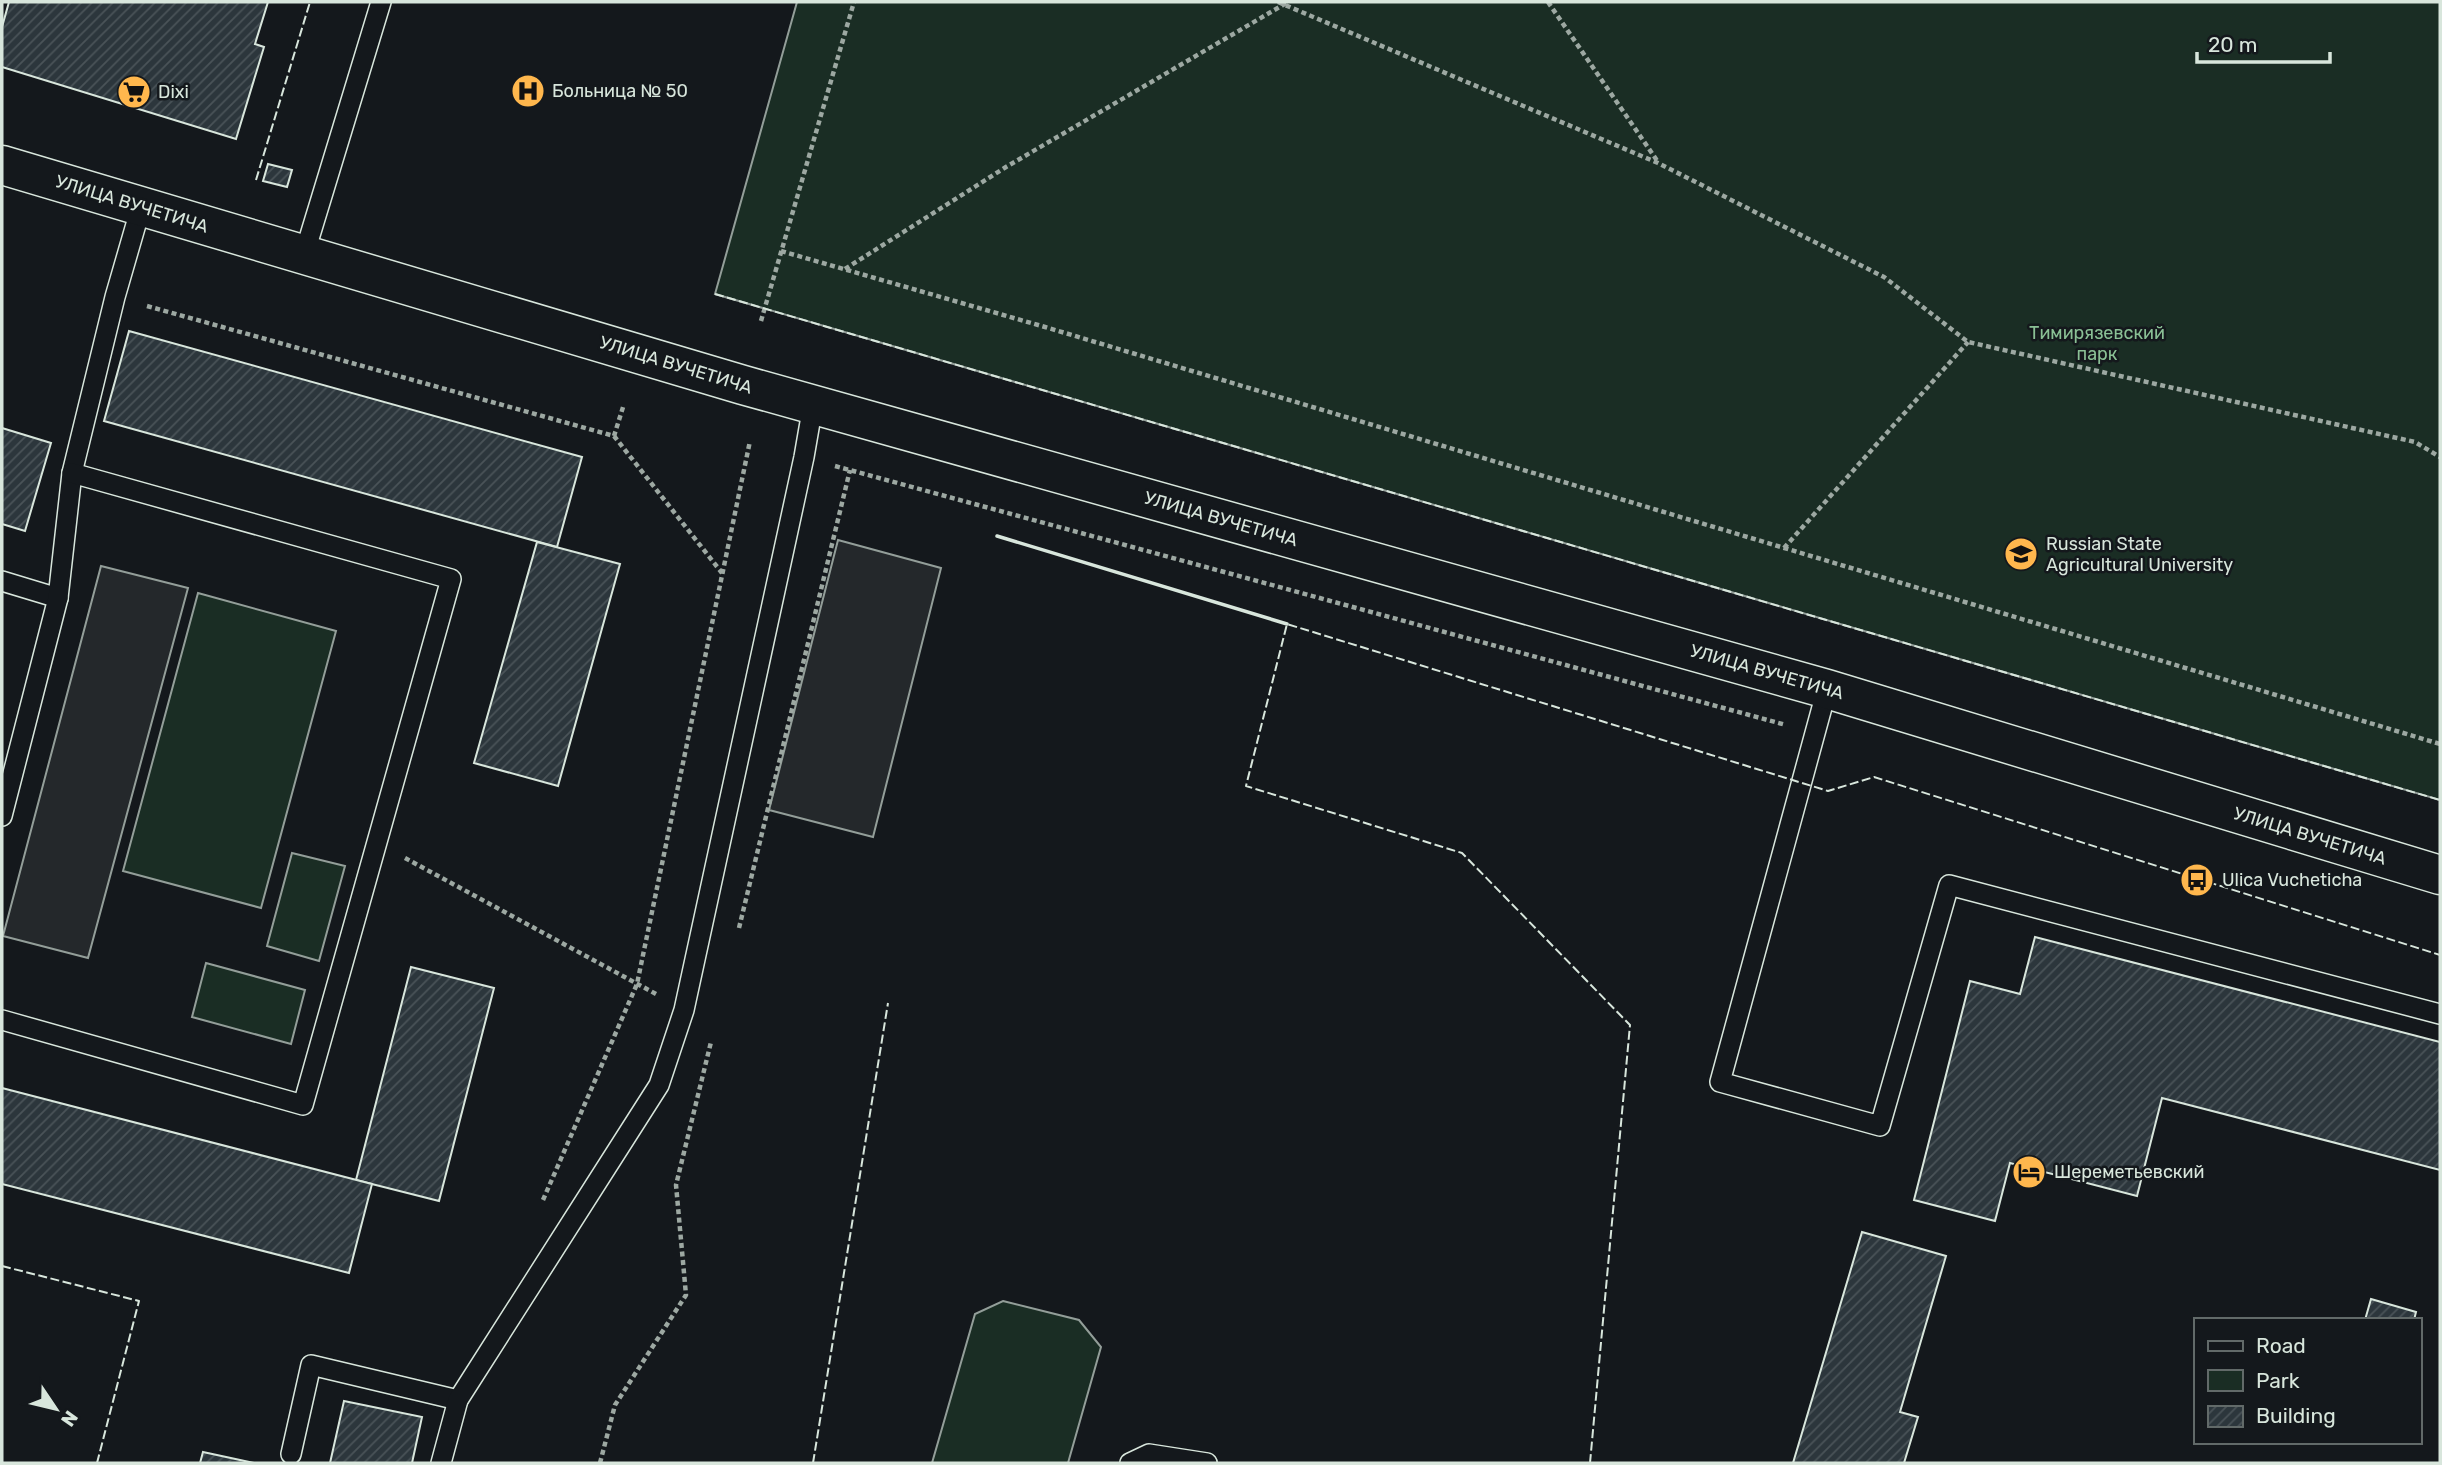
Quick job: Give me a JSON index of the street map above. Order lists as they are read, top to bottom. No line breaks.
{"streets":{"street":["УЛИЦА ВУЧЕТИЧА"]},"parks":["Тимирязевский парк"],"places":{"hospital":["Больница № 50"],"supermarket":["Dixi"],"school or university":["Russian State Agricultural University"],"bus stop":["Ulica Vucheticha"],"hotel":["Шереметьевский"]},"legend":["Road","Park","Building"],"scale_bar":"20 m","north":"bottom right"}
